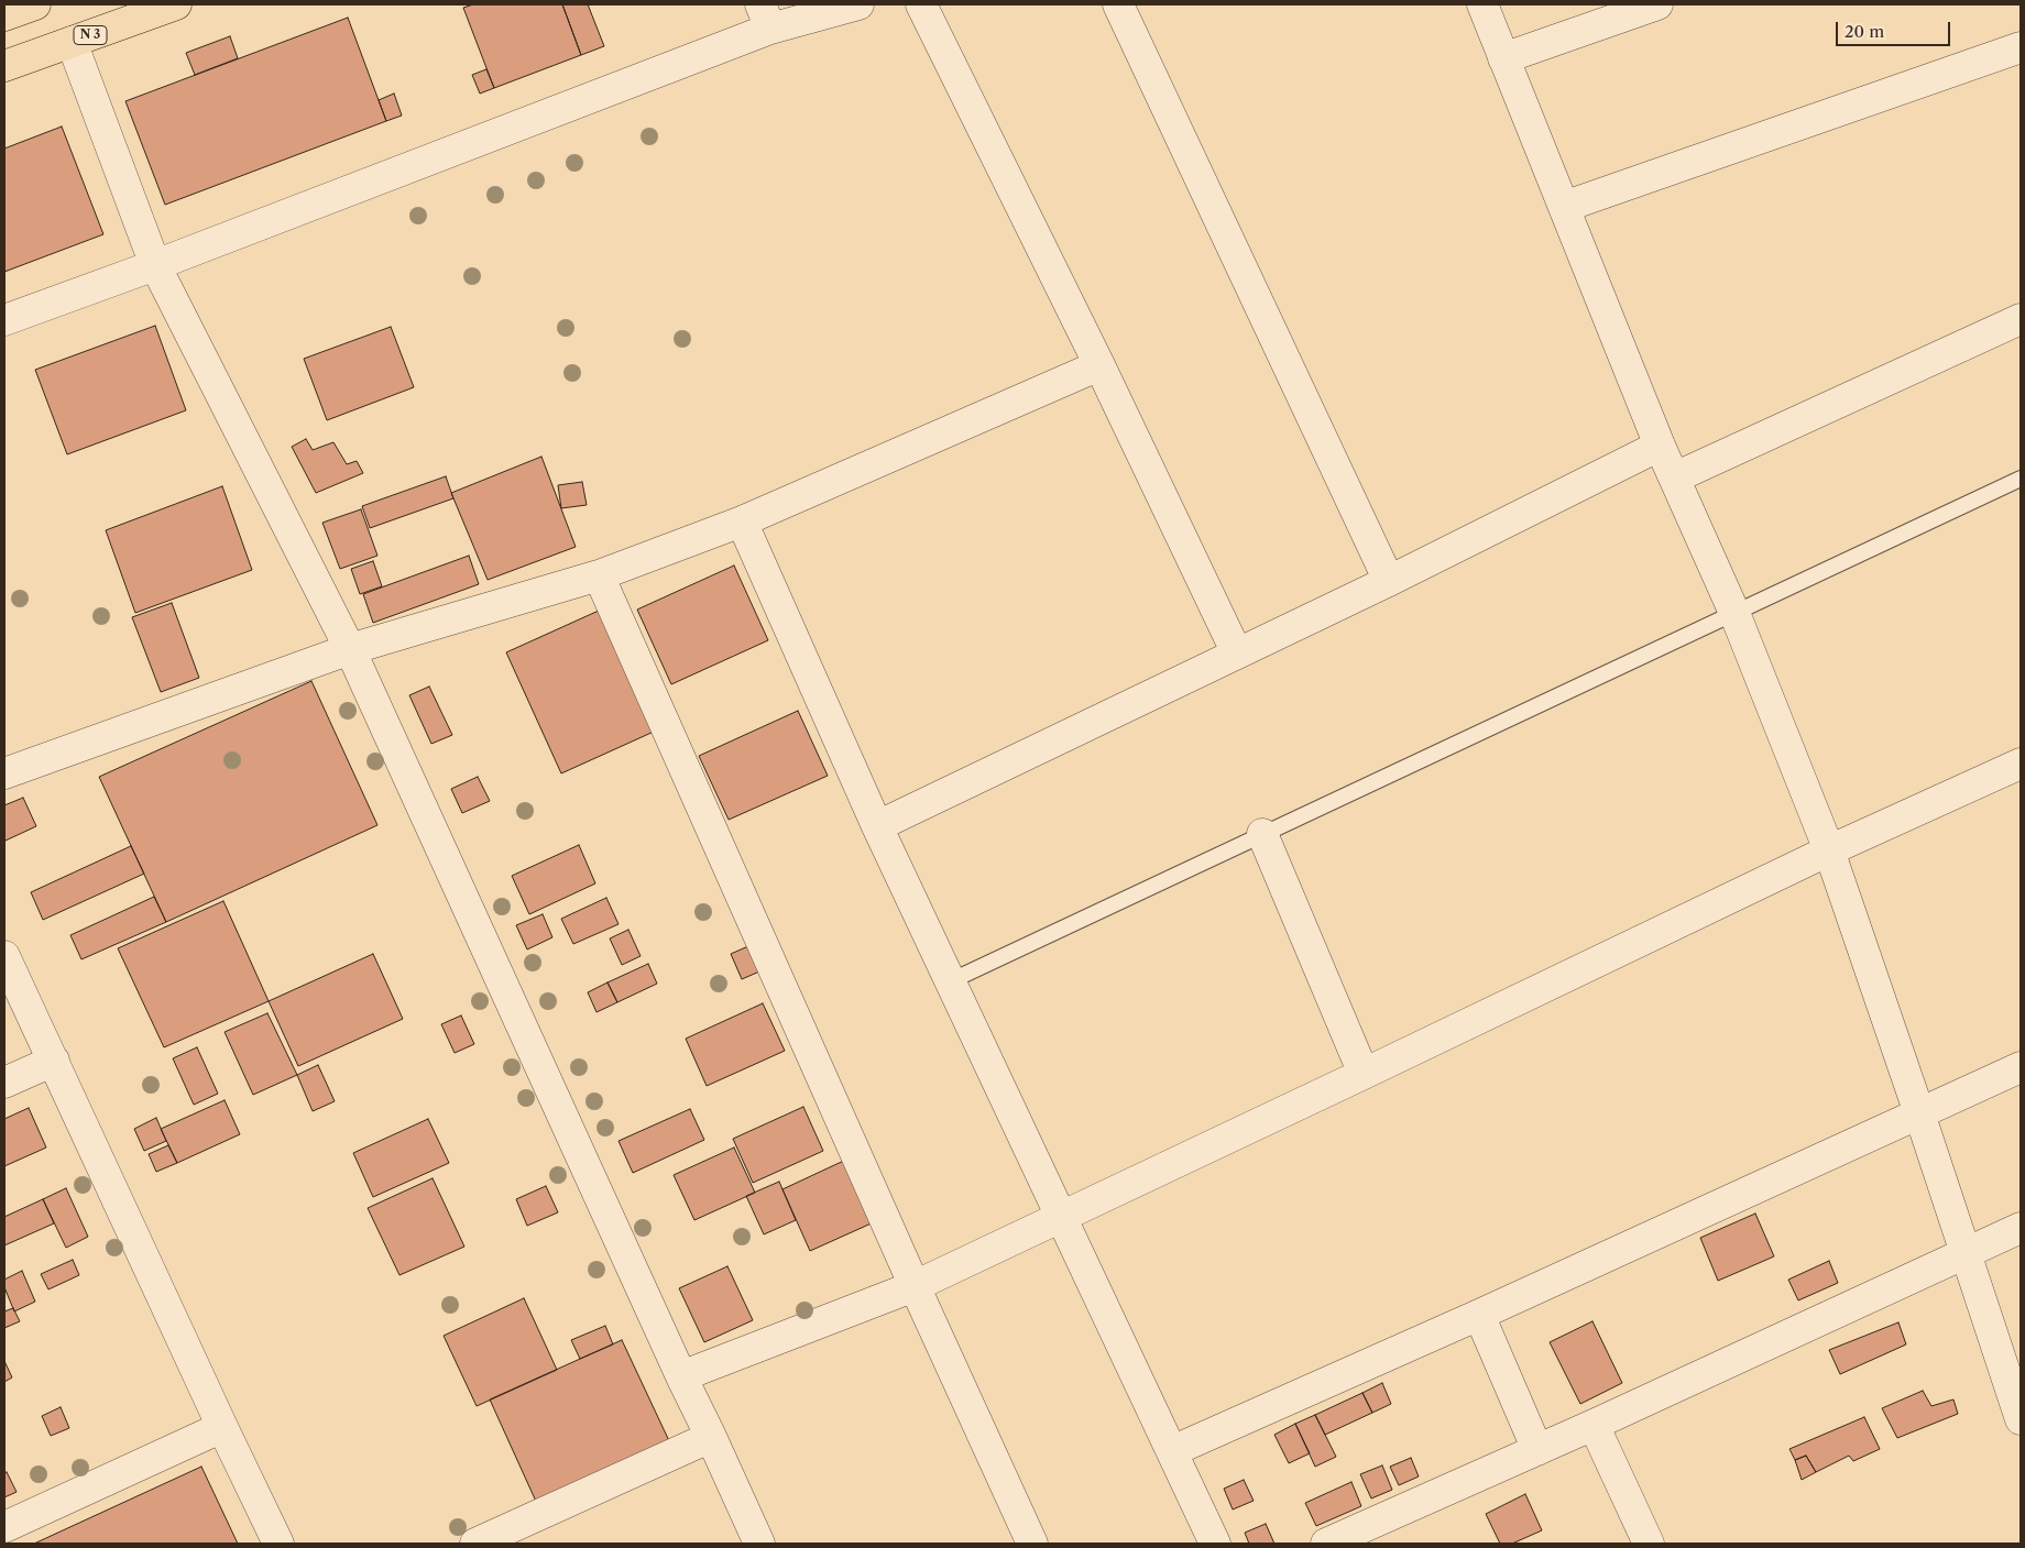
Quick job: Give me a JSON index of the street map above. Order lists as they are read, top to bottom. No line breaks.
{"streets":{"main road":["N 3"]},"scale_bar":"20 m"}
